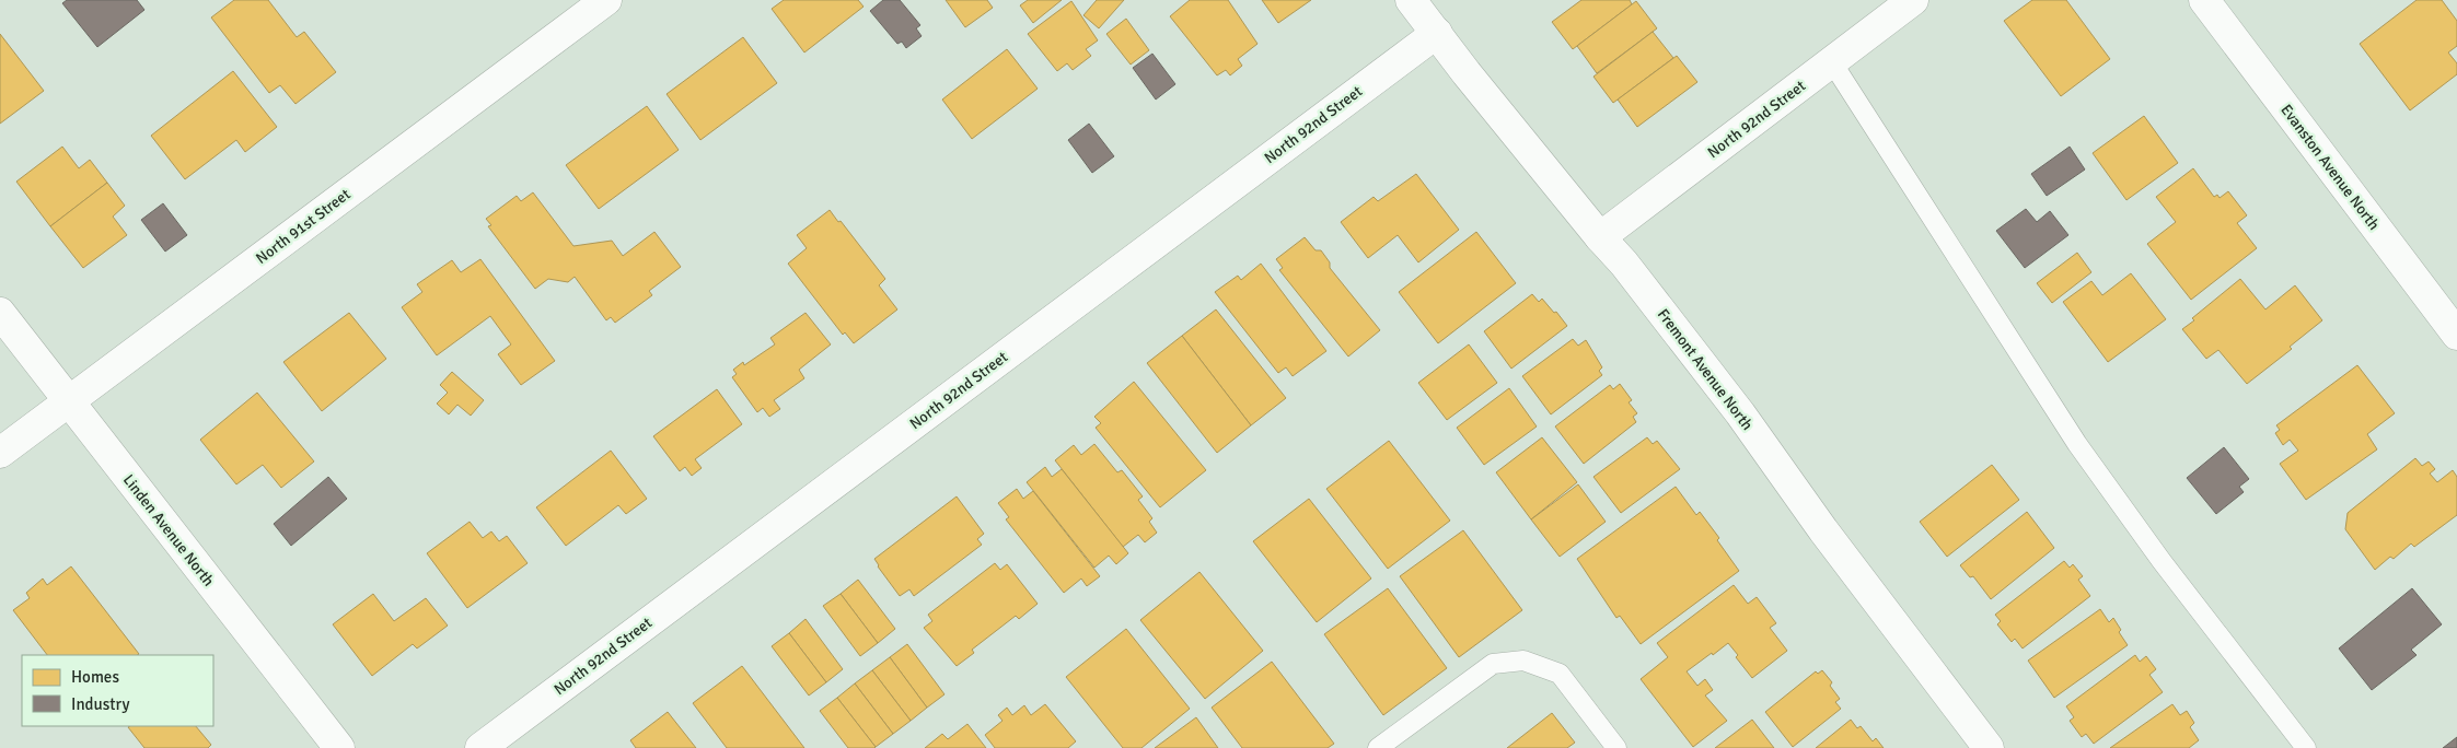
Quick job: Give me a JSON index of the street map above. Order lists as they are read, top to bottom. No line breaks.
{"streets":{"street":["North 92nd Street","Evanston Avenue North","North 91st Street","Fremont Avenue North","Linden Avenue North"]},"crossings":[["North 92nd Street","Fremont Avenue North"],["North 91st Street","Linden Avenue North"]],"legend":["Homes","Industry"]}
